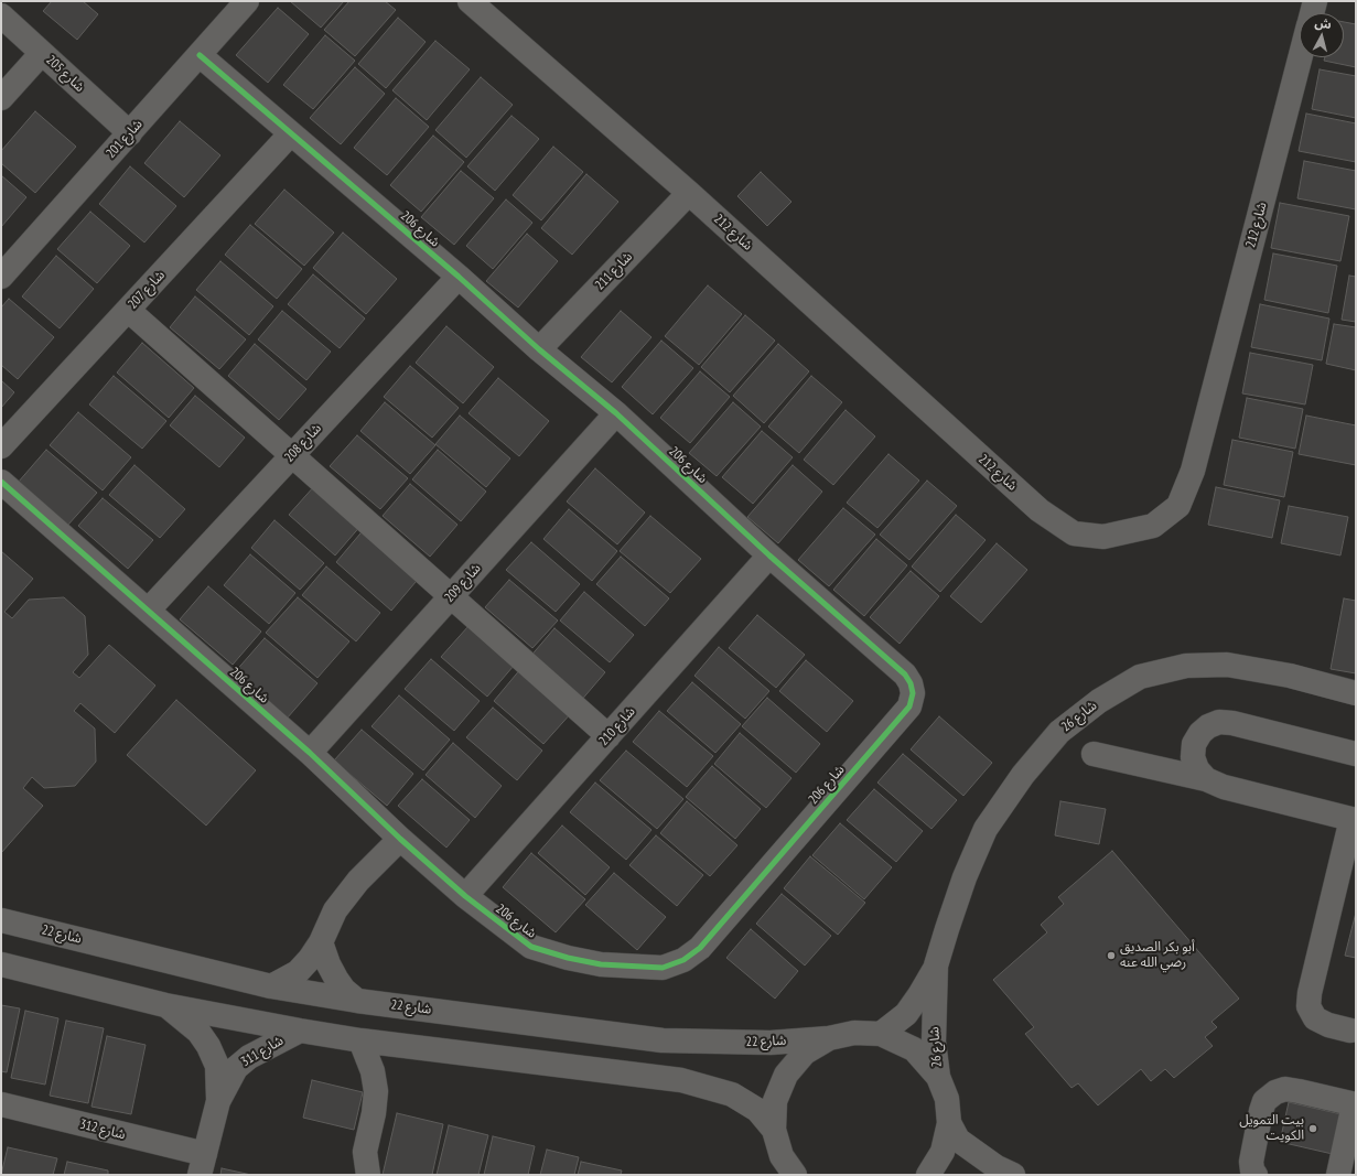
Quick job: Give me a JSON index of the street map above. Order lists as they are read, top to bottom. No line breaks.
{"streets":{"street":["شارع 205","شارع 201","شارع 212","شارع 206","شارع 211","شارع 207","شارع 208","شارع 209","شارع 26","شارع 210","شارع 22","شارع 311","شارع 312"]},"crossings":[["شارع 205","شارع 201"],["شارع 201","شارع 206"],["شارع 212","شارع 211"],["شارع 206","شارع 211"],["شارع 206","شارع 207"],["شارع 206","شارع 208"],["شارع 206","شارع 209"],["شارع 206","شارع 210"],["شارع 311","شارع 312"]],"places":["أبو بكر الصديق رضي الله عنه","بيت التمويل الكويت"],"north":"top"}
